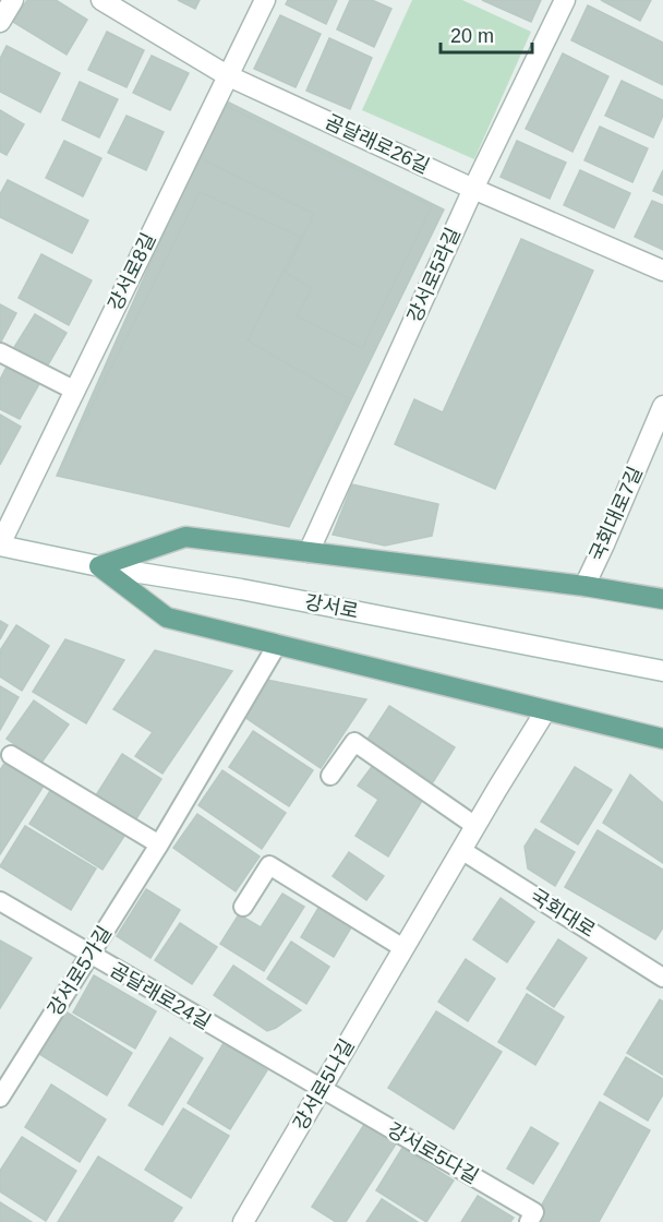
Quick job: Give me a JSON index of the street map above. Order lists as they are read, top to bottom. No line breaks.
{"streets":{"street":["곰달래로26길","강서로8길","강서로5라길","국회대로7길","강서로","강서로5나길"],"lane":["국회대로","강서로5가길","곰달래로24길","강서로5다길"]},"crossings":[["곰달래로26길","강서로8길"],["곰달래로26길","강서로5라길"],["강서로8길","강서로"],["국회대로","강서로5나길"],["강서로5가길","곰달래로24길"],["곰달래로24길","강서로5나길"],["곰달래로24길","강서로5다길"],["강서로5나길","강서로5다길"]],"scale_bar":"20 m"}
